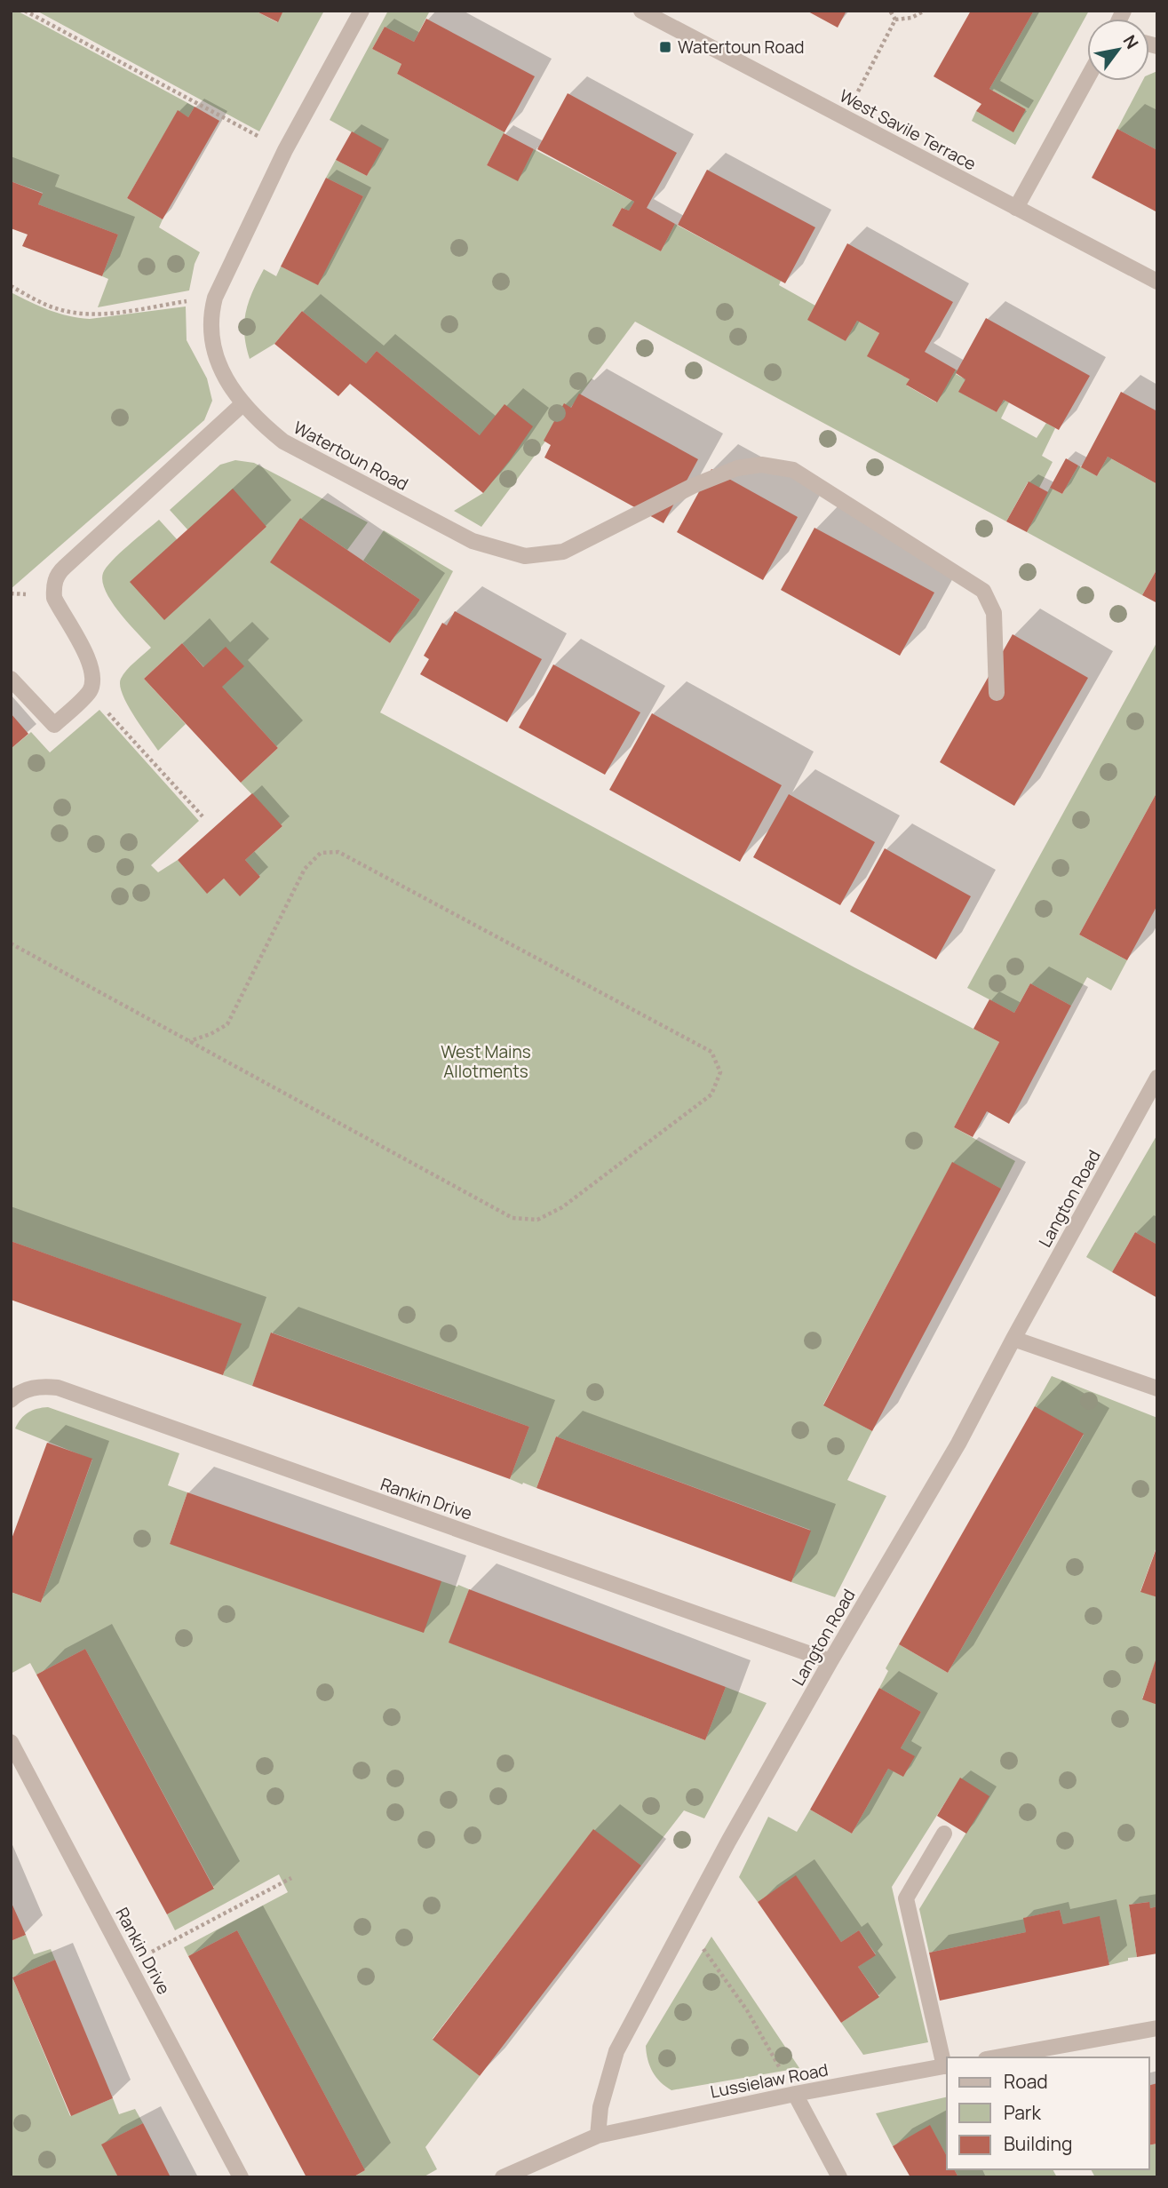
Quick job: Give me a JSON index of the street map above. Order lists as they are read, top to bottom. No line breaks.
{"streets":{"street":["West Savile Terrace","Watertoun Road","Langton Road","Rankin Drive","Lussielaw Road"]},"crossings":[["Langton Road","Rankin Drive"],["Langton Road","Lussielaw Road"]],"parks":["West Mains Allotments"],"places":{"transit":["Watertoun Road"]},"legend":["Road","Park","Building"],"north":"top right"}
